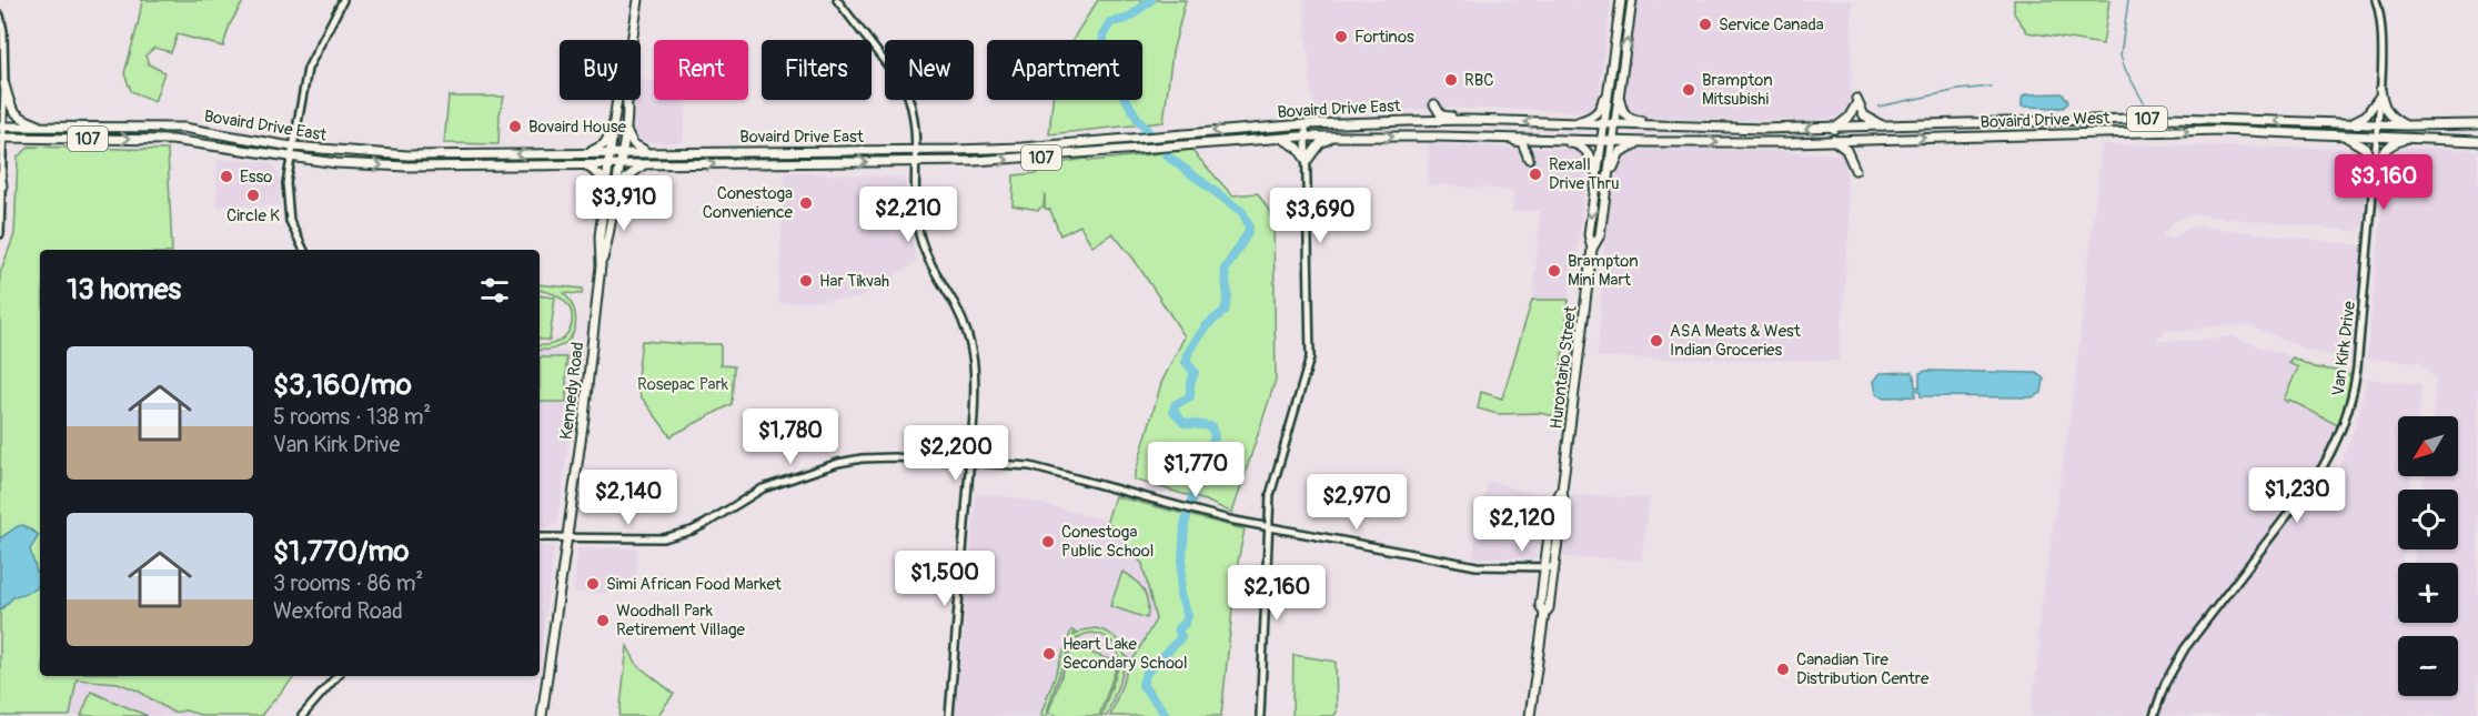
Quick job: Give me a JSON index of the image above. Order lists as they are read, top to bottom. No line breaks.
{"streets":{"main road":["Bovaird Drive East","107","Bovaird Drive West","Hurontario Street","Kennedy Road"],"street":["Van Kirk Drive"]},"crossings":[["Bovaird Drive East","107"],["Bovaird Drive East","Hurontario Street"],["107","Bovaird Drive West"],["107","Hurontario Street"],["Bovaird Drive West","Van Kirk Drive"],["Bovaird Drive West","Hurontario Street"]],"parks":["Rosepac Park"],"places":["Service Canada","Fortinos","RBC","Brampton Mitsubishi","Bovaird House","Rexall Drive Thru","Esso","Circle K","Conestoga Convenience","Brampton Mini Mart","Har Tikvah","ASA Meats & West Indian Groceries","Conestoga Public School","Simi African Food Market","Woodhall Park Retirement Village","Heart Lake Secondary School","Canadian Tire Distribution Centre"],"north":"bottom left","page":{"chip":["Buy","Rent","Filters","New","Apartment"],"price":["$3,160","$3,910","$2,210","$3,690","$1,780","$2,200","$1,770","$1,230","$2,140","$2,970","$2,120","$1,500","$2,160"],"heading":"13 homes","list":[{"name":"$3,160/mo","note":"5 rooms · 138 m² · Van Kirk Drive"},{"name":"$1,770/mo","note":"3 rooms · 86 m² · Wexford Road"}],"map_buttons":["+","−"]}}
